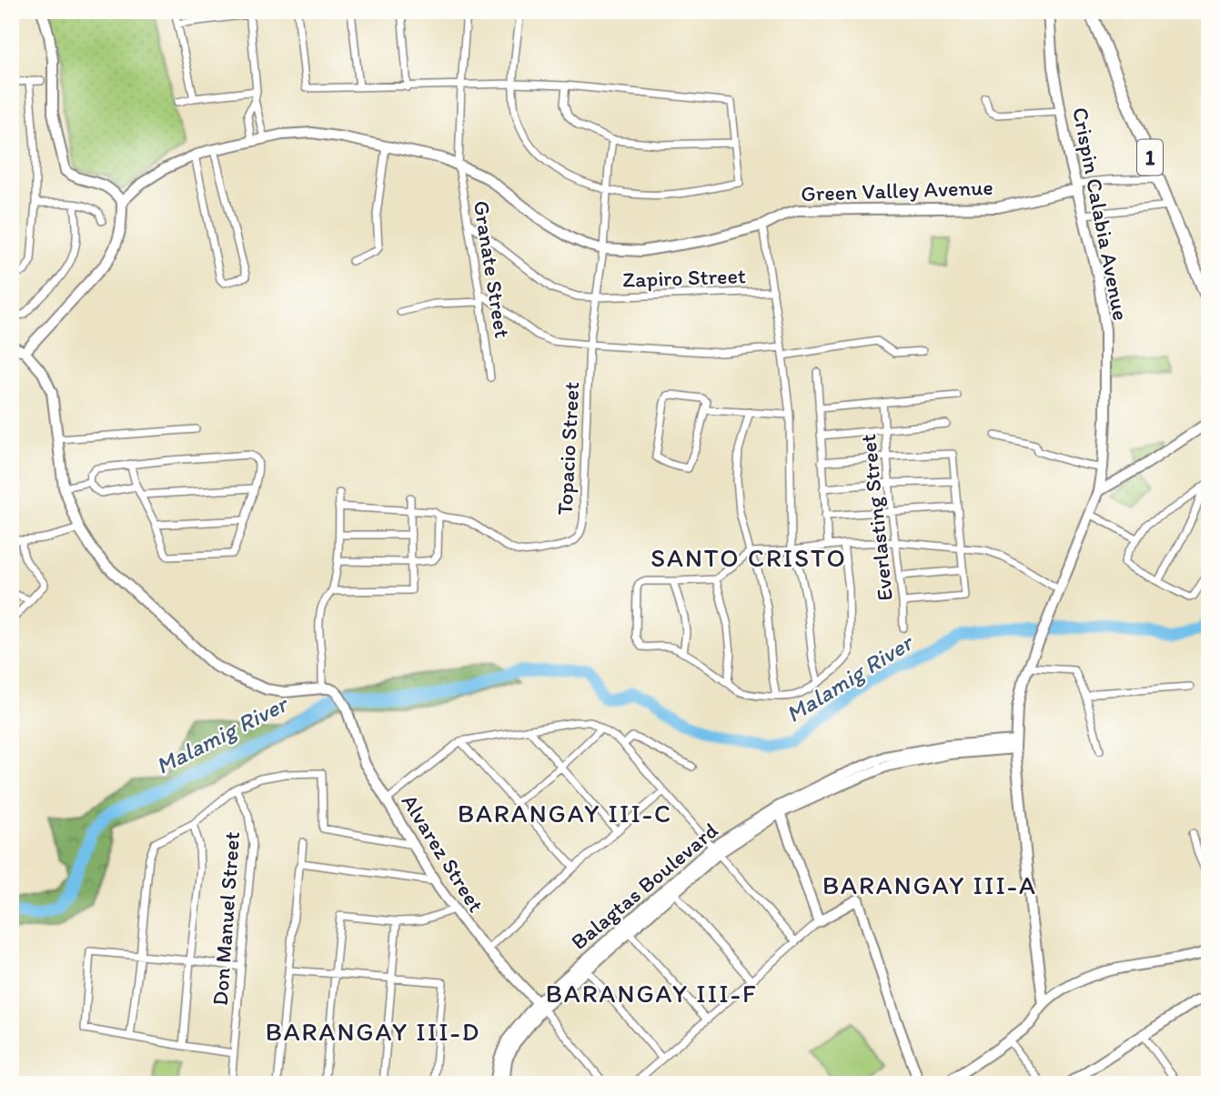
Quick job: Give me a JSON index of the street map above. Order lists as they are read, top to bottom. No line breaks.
{"streets":{"main road":["1"],"street":["Green Valley Avenue","Crispin Calabia Avenue","Granate Street","Zapiro Street","Topacio Street","Everlasting Street","Alvarez Street","Balagtas Boulevard","Don Manuel Street"]},"crossings":[["Green Valley Avenue","Crispin Calabia Avenue"],["Green Valley Avenue","Granate Street"],["Green Valley Avenue","Topacio Street"],["Crispin Calabia Avenue","Balagtas Boulevard"],["Granate Street","Zapiro Street"],["Zapiro Street","Topacio Street"],["Alvarez Street","Balagtas Boulevard"]],"districts":["SANTO CRISTO","BARANGAY III-C","BARANGAY III-A","BARANGAY III-F","BARANGAY III-D"],"water":["Malamig River"]}
